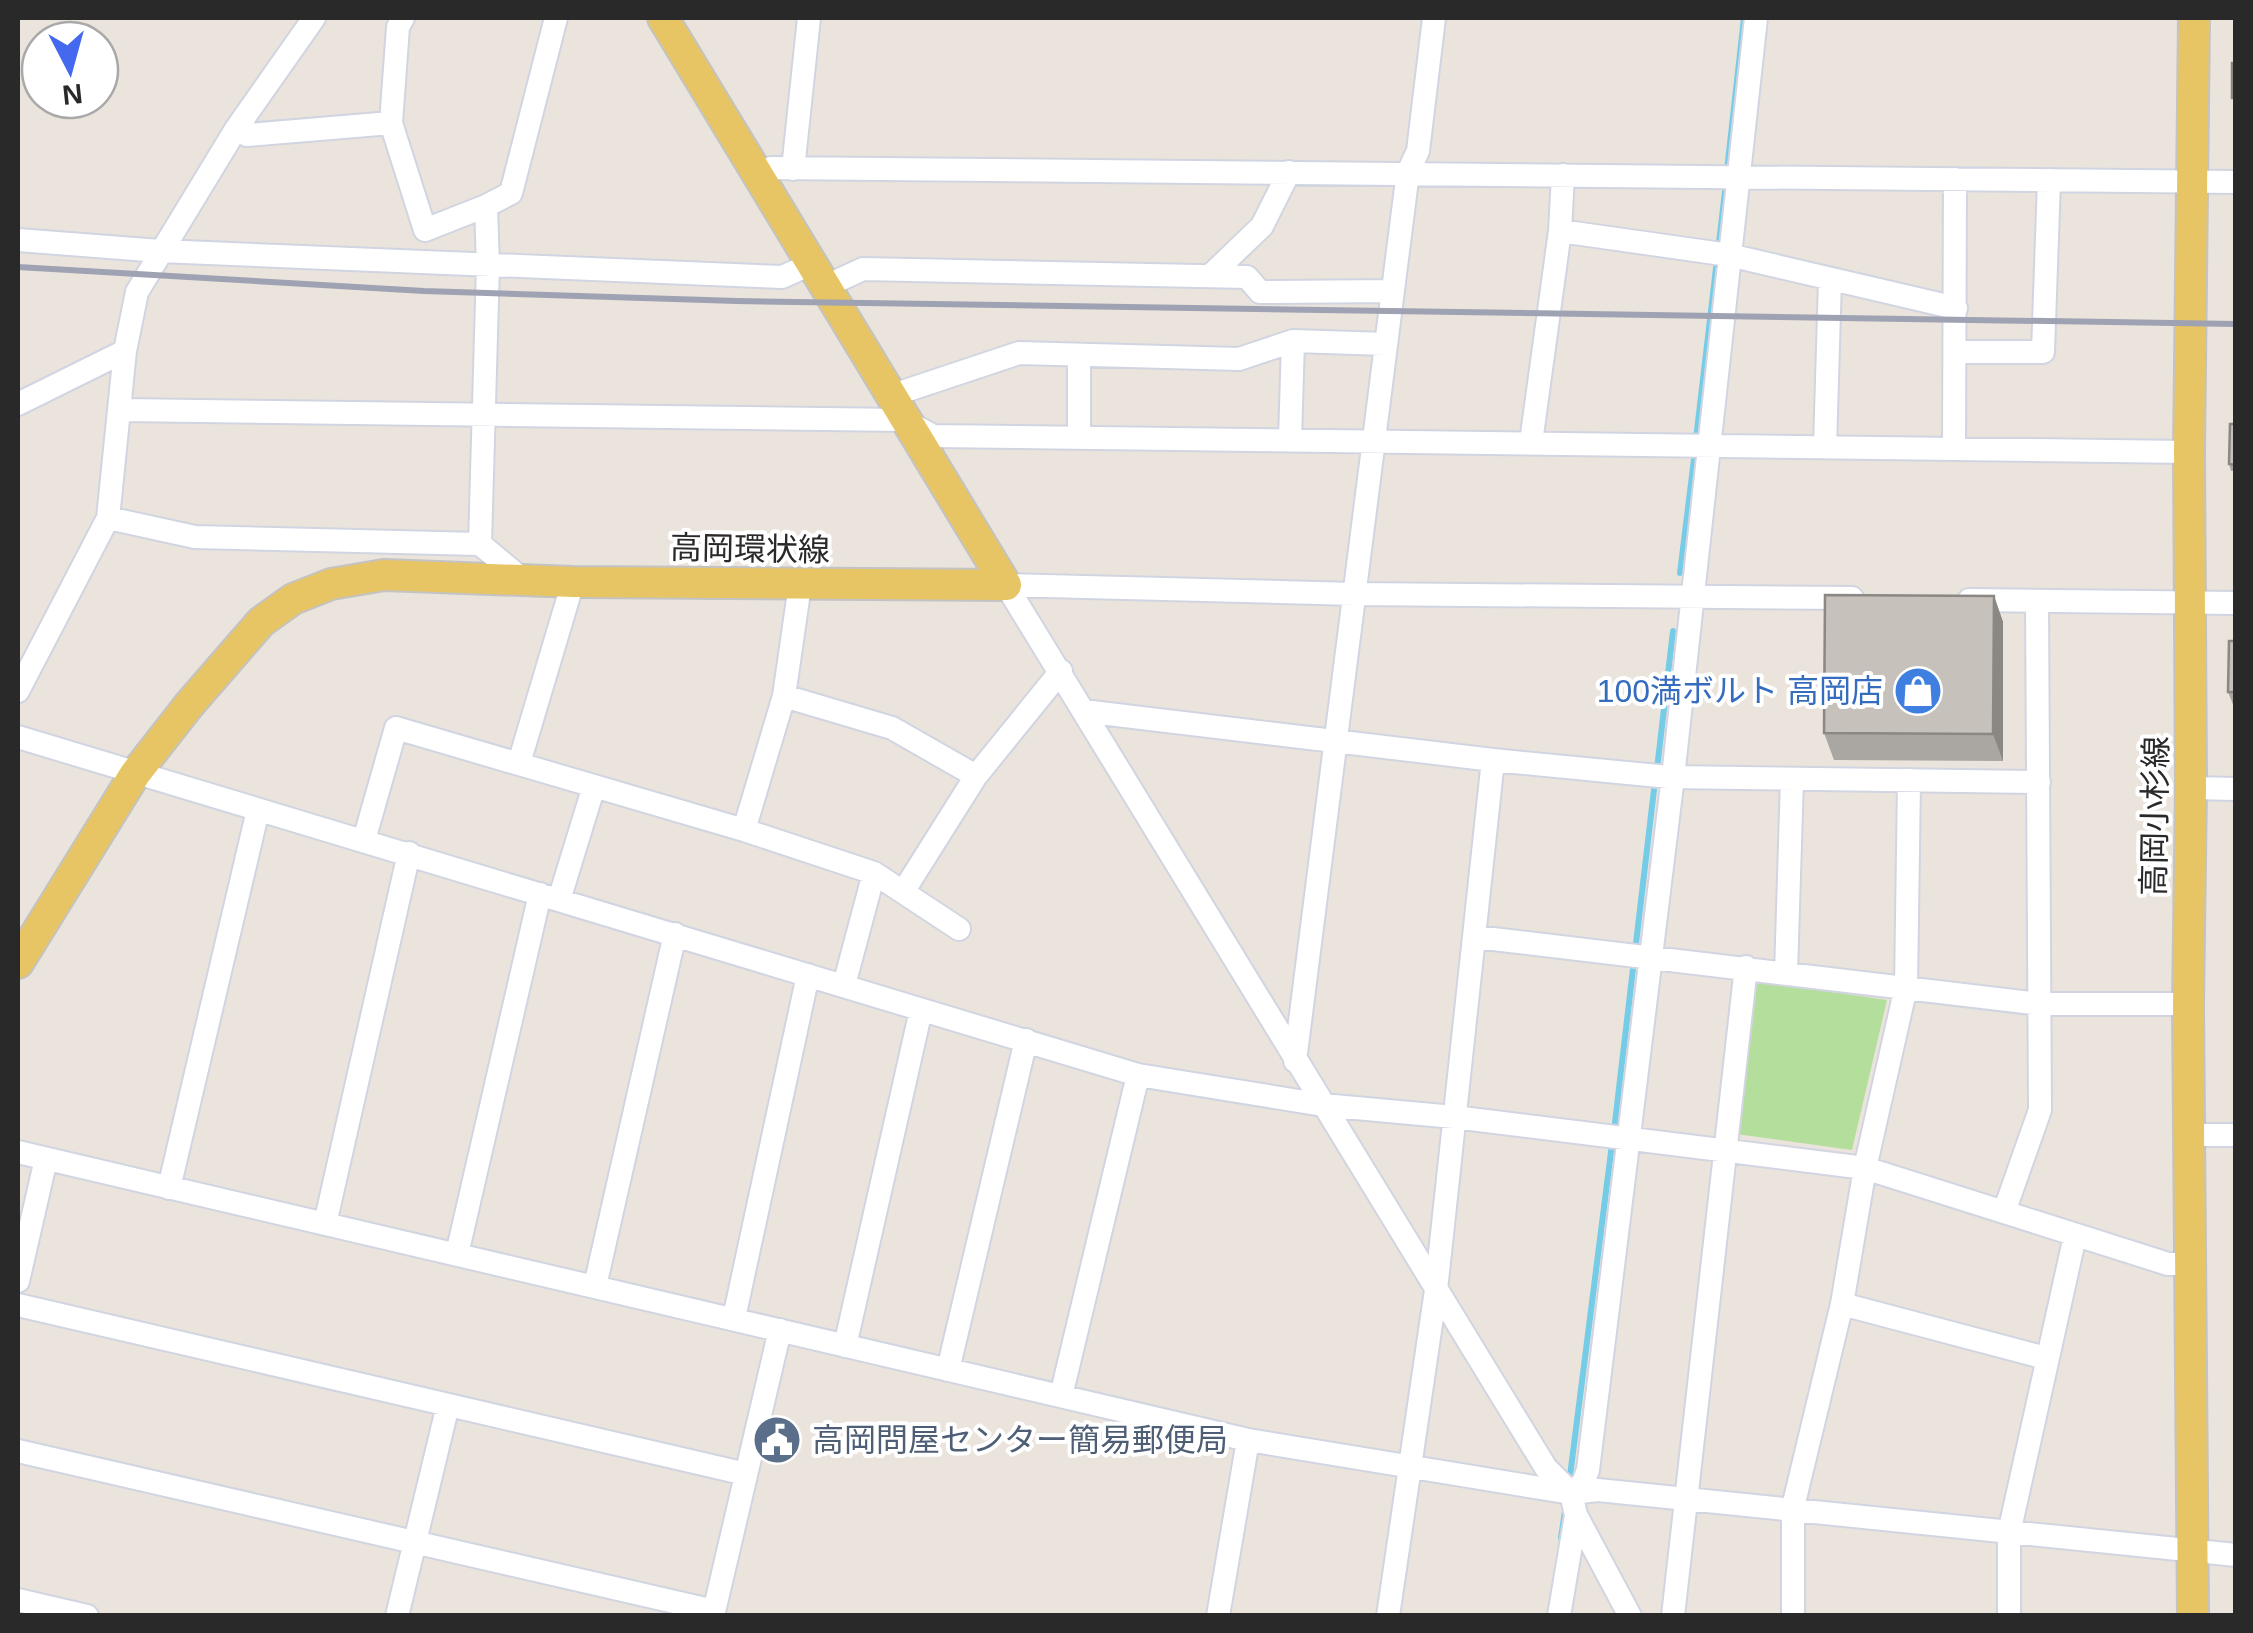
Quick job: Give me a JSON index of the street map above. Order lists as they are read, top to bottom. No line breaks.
{"streets":{"main road":["高岡環状線","高岡小杉線"]},"places":{"shop":["100満ボルト 高岡店"],"public building":["高岡問屋センター簡易郵便局"]},"north":"bottom"}
